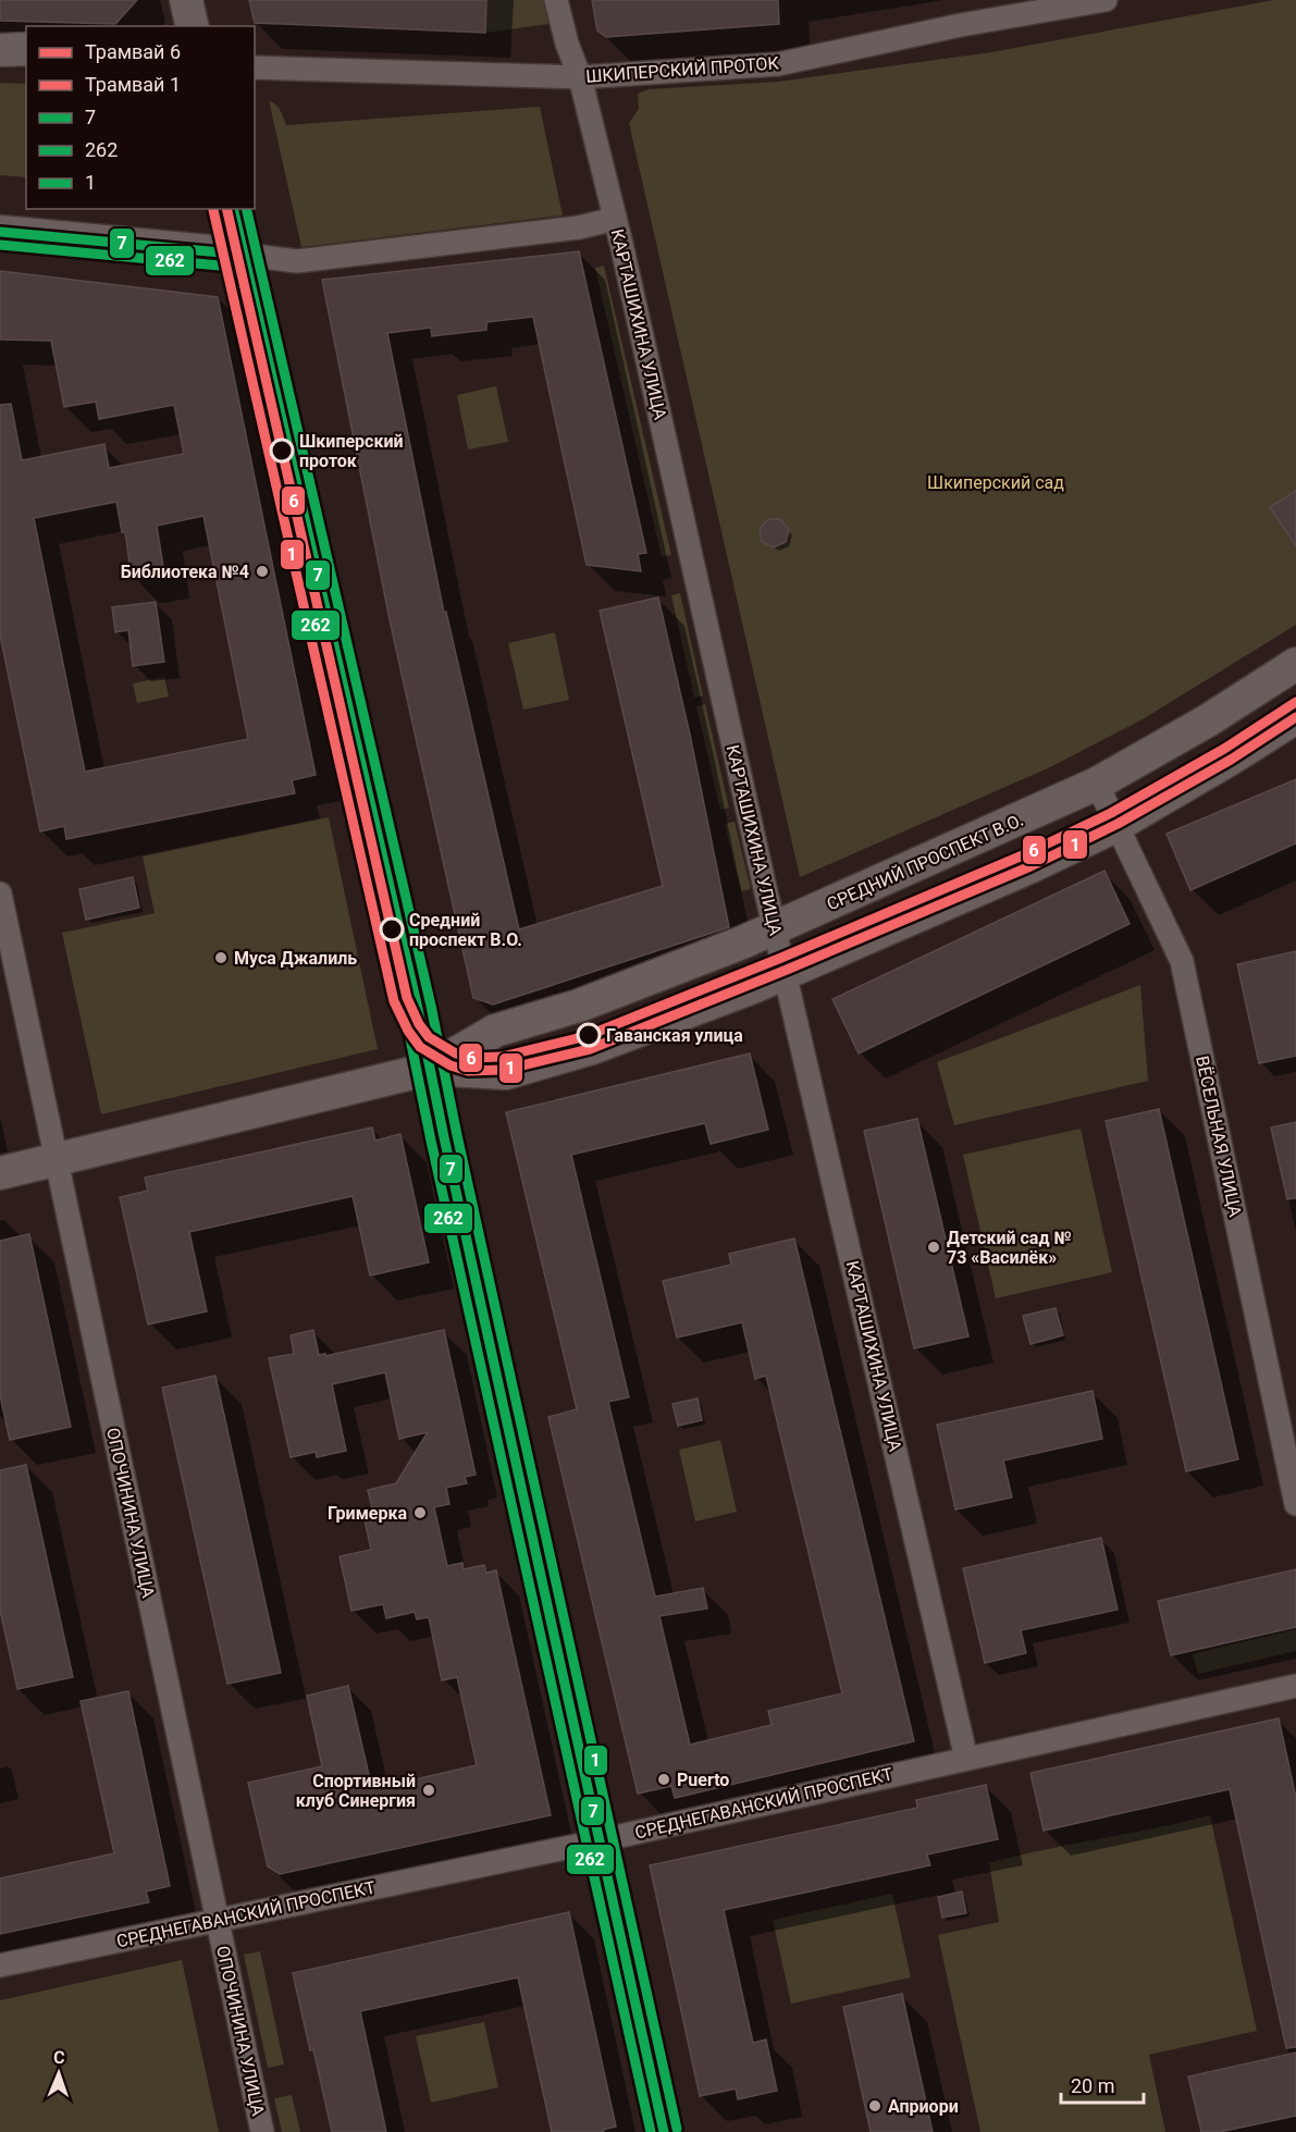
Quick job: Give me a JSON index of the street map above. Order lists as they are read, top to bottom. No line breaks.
{"streets":{"main road":["СРЕДНИЙ ПРОСПЕКТ В.О."],"street":["ШКИПЕРСКИЙ ПРОТОК","КАРТАШИХИНА УЛИЦА","ВЁСЕЛЬНАЯ УЛИЦА","ОПОЧИНИНА УЛИЦА","СРЕДНЕГАВАНСКИЙ ПРОСПЕКТ"]},"crossings":[["ШКИПЕРСКИЙ ПРОТОК","КАРТАШИХИНА УЛИЦА"],["КАРТАШИХИНА УЛИЦА","СРЕДНИЙ ПРОСПЕКТ В.О."],["КАРТАШИХИНА УЛИЦА","СРЕДНЕГАВАНСКИЙ ПРОСПЕКТ"],["СРЕДНИЙ ПРОСПЕКТ В.О.","ВЁСЕЛЬНАЯ УЛИЦА"],["СРЕДНИЙ ПРОСПЕКТ В.О.","ОПОЧИНИНА УЛИЦА"],["ОПОЧИНИНА УЛИЦА","СРЕДНЕГАВАНСКИЙ ПРОСПЕКТ"]],"parks":["Шкиперский сад"],"places":["Шкиперский проток","Библиотека №4","Средний проспект В.О.","Муса Джалиль","Гаванская улица","Детский сад № 73 «Василёк»","Гримерка","Puerto","Спортивный клуб Синергия","Априори"],"lines":["tram line 6","transit line 7","transit line 1","tram line 1","transit line 262"],"legend":["Трамвай 6","Трамвай 1","7","262","1"],"scale_bar":"20 m","north":"top"}
